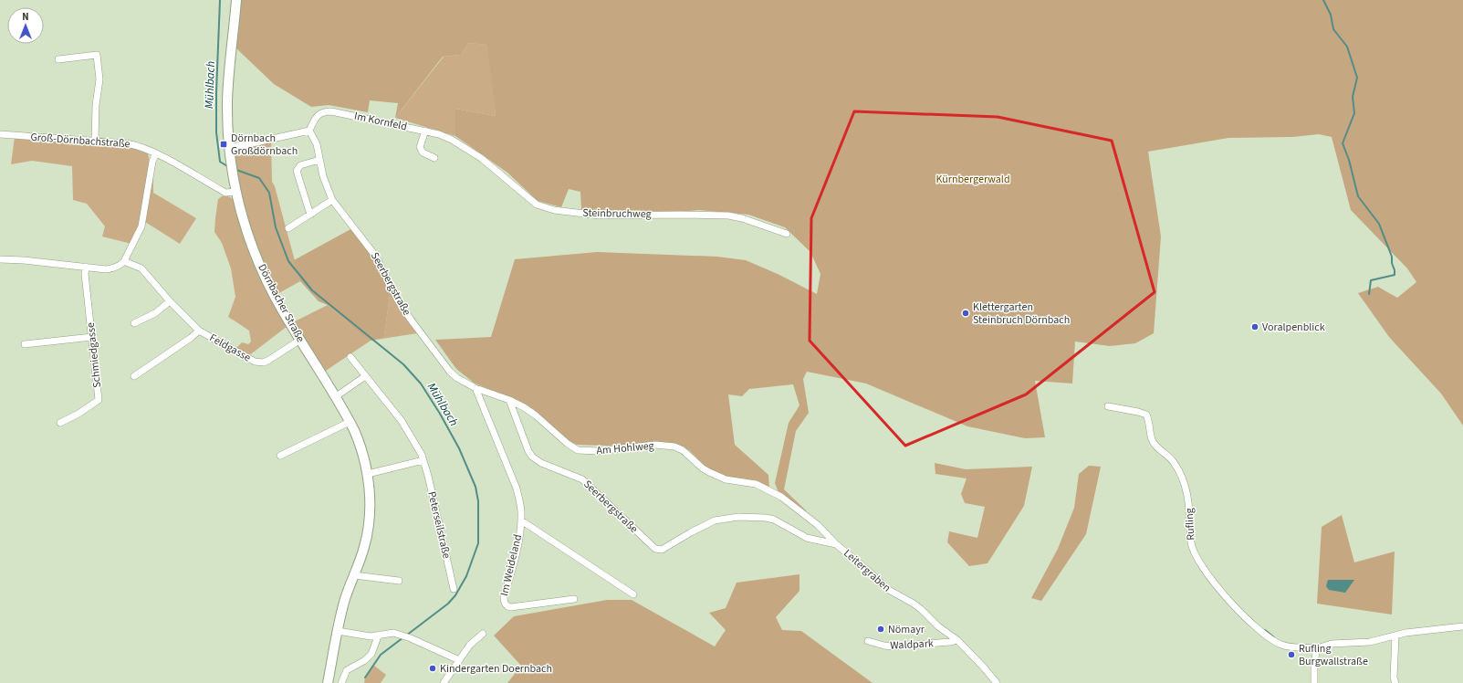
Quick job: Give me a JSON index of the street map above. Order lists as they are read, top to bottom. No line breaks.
{"streets":{"street":["Im Kornfeld","Groß-Dörnbachstraße","Steinbruchweg","Seerbergstraße","Dörnbacher Straße","Feldgasse","Schmiedgasse","Am Hohlweg","Rufling","Peterseilstraße","Im Weideland","Leitergraben","Waldpark"]},"crossings":[["Im Kornfeld","Steinbruchweg"],["Im Kornfeld","Seerbergstraße"],["Groß-Dörnbachstraße","Dörnbacher Straße"],["Seerbergstraße","Am Hohlweg"],["Seerbergstraße","Im Weideland"],["Seerbergstraße","Leitergraben"],["Dörnbacher Straße","Feldgasse"],["Am Hohlweg","Leitergraben"],["Leitergraben","Waldpark"]],"water":["Mühlbach"],"parks":["Kürnbergerwald"],"places":{"transit":["Dörnbach Großdörnbach"],"other":["Klettergarten Steinbruch Dörnbach","Voralpenblick","Nömayr","Rufling Burgwallstraße","Kindergarten Doernbach"]},"north":"top"}
